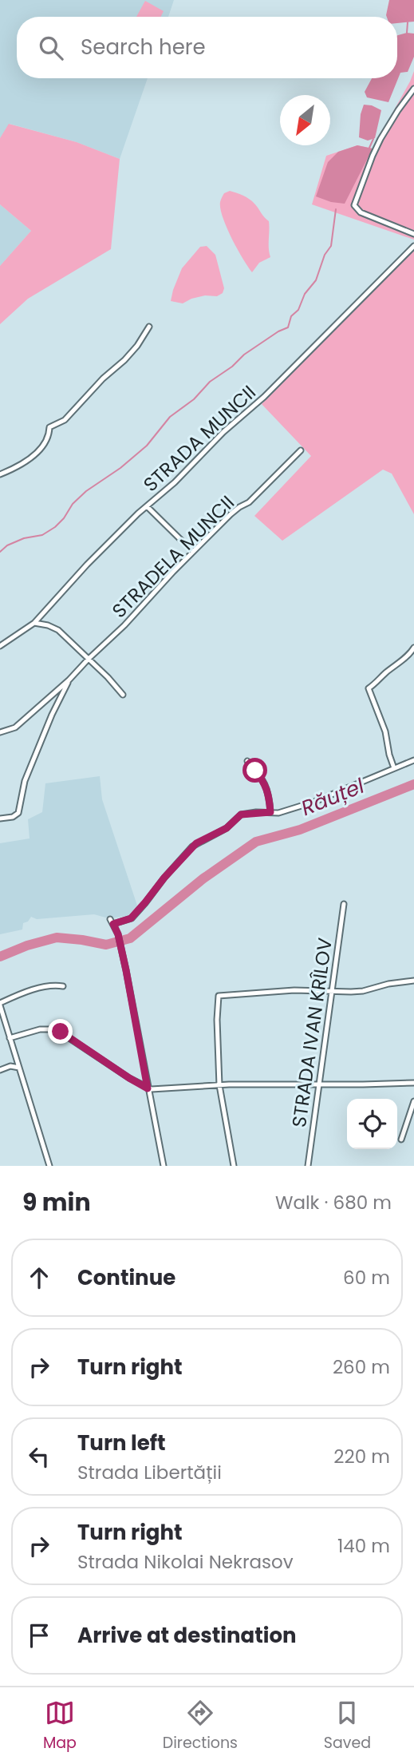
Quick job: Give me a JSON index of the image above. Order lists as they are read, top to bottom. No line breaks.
{"streets":{"street":["STRADA MUNCII","STRADELA MUNCII","STRADA IVAN KRÎLOV"]},"water":["Răuțel"],"north":"bottom left","page":{"search":"Search here","heading":["9 min","Walk · 680 m"],"list":[["Continue","60 m"],["Turn right","260 m"],["Turn left","Strada Libertății","220 m"],["Turn right","Strada Nikolai Nekrasov","140 m"],"Arrive at destination"],"nav":["Map","Directions","Saved"]}}
